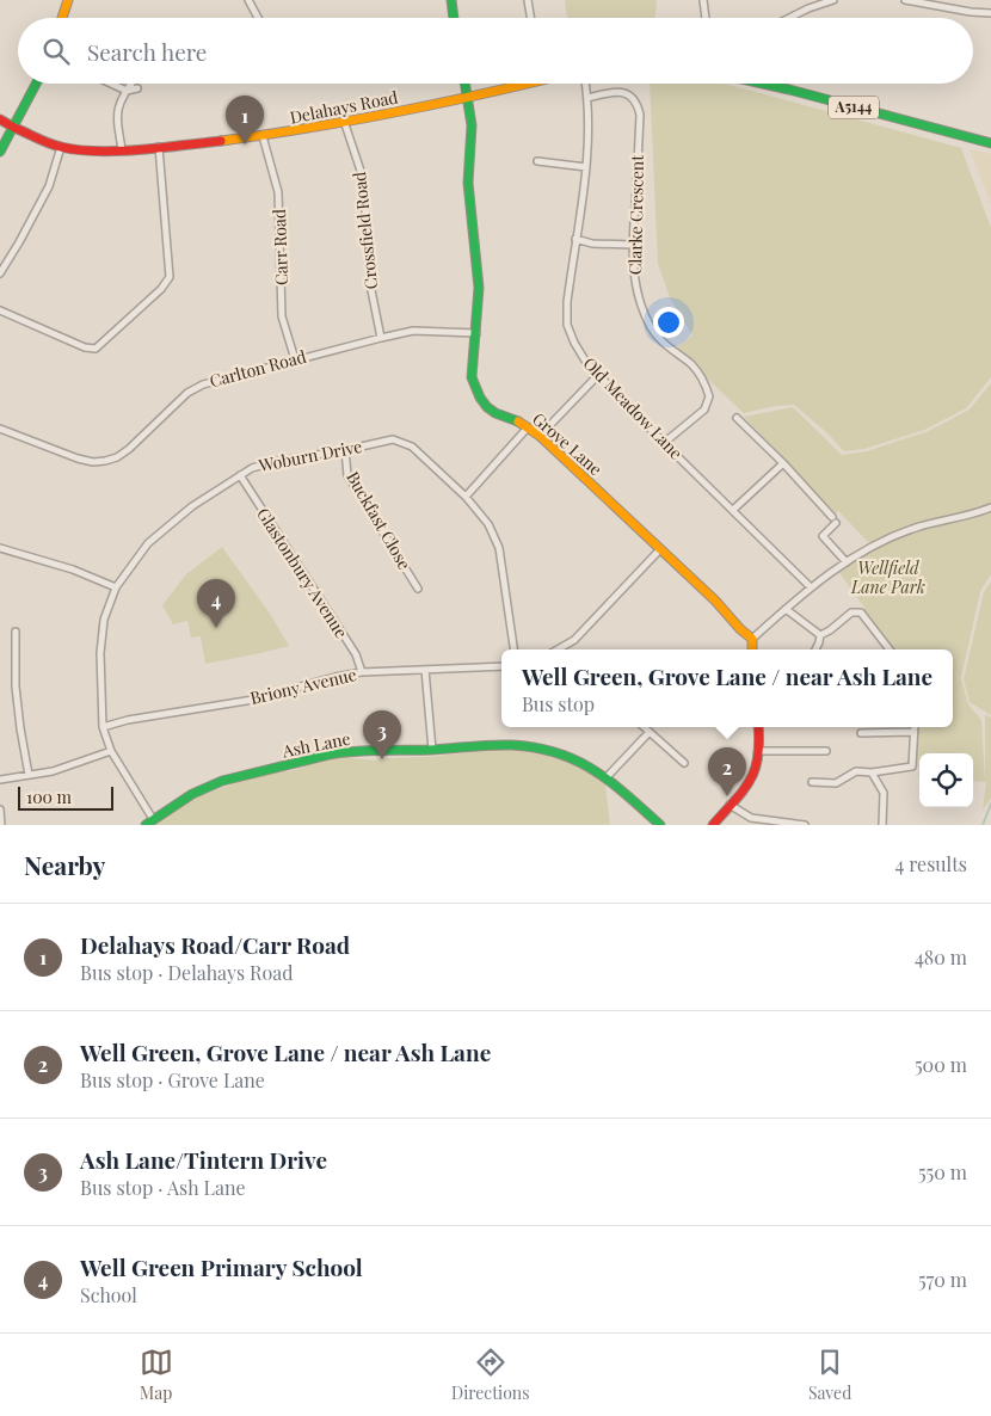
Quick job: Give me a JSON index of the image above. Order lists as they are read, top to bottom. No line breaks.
{"streets":{"street":["Delahays Road","A5144","Clarke Crescent","Crossfield Road","Carr Road","Carlton Road","Old Meadow Lane","Grove Lane","Woburn Drive","Buckfast Close","Glastonbury Avenue","Briony Avenue","Ash Lane"]},"crossings":[["Delahays Road","Crossfield Road"],["Delahays Road","Carr Road"],["Delahays Road","Grove Lane"],["Clarke Crescent","Old Meadow Lane"],["Crossfield Road","Carlton Road"],["Carr Road","Carlton Road"],["Carlton Road","Grove Lane"],["Woburn Drive","Buckfast Close"],["Woburn Drive","Glastonbury Avenue"],["Woburn Drive","Briony Avenue"],["Woburn Drive","Ash Lane"],["Glastonbury Avenue","Briony Avenue"]],"parks":["Wellfield Lane Park"],"scale_bar":"100 m","page":{"search":"Search here","pins":["1","4","3","2"],"popup":["Well Green, Grove Lane / near Ash Lane","Bus stop"],"scale":"100 m","heading":["Nearby","4 results"],"list":[{"mark":"1","name":"Delahays Road/Carr Road","note":"Bus stop · Delahays Road","value":"480 m"},{"mark":"2","name":"Well Green, Grove Lane / near Ash Lane","note":"Bus stop · Grove Lane","value":"500 m"},{"mark":"3","name":"Ash Lane/Tintern Drive","note":"Bus stop · Ash Lane","value":"550 m"},{"mark":"4","name":"Well Green Primary School","note":"School","value":"570 m"}],"nav":["Map","Directions","Saved"]}}
